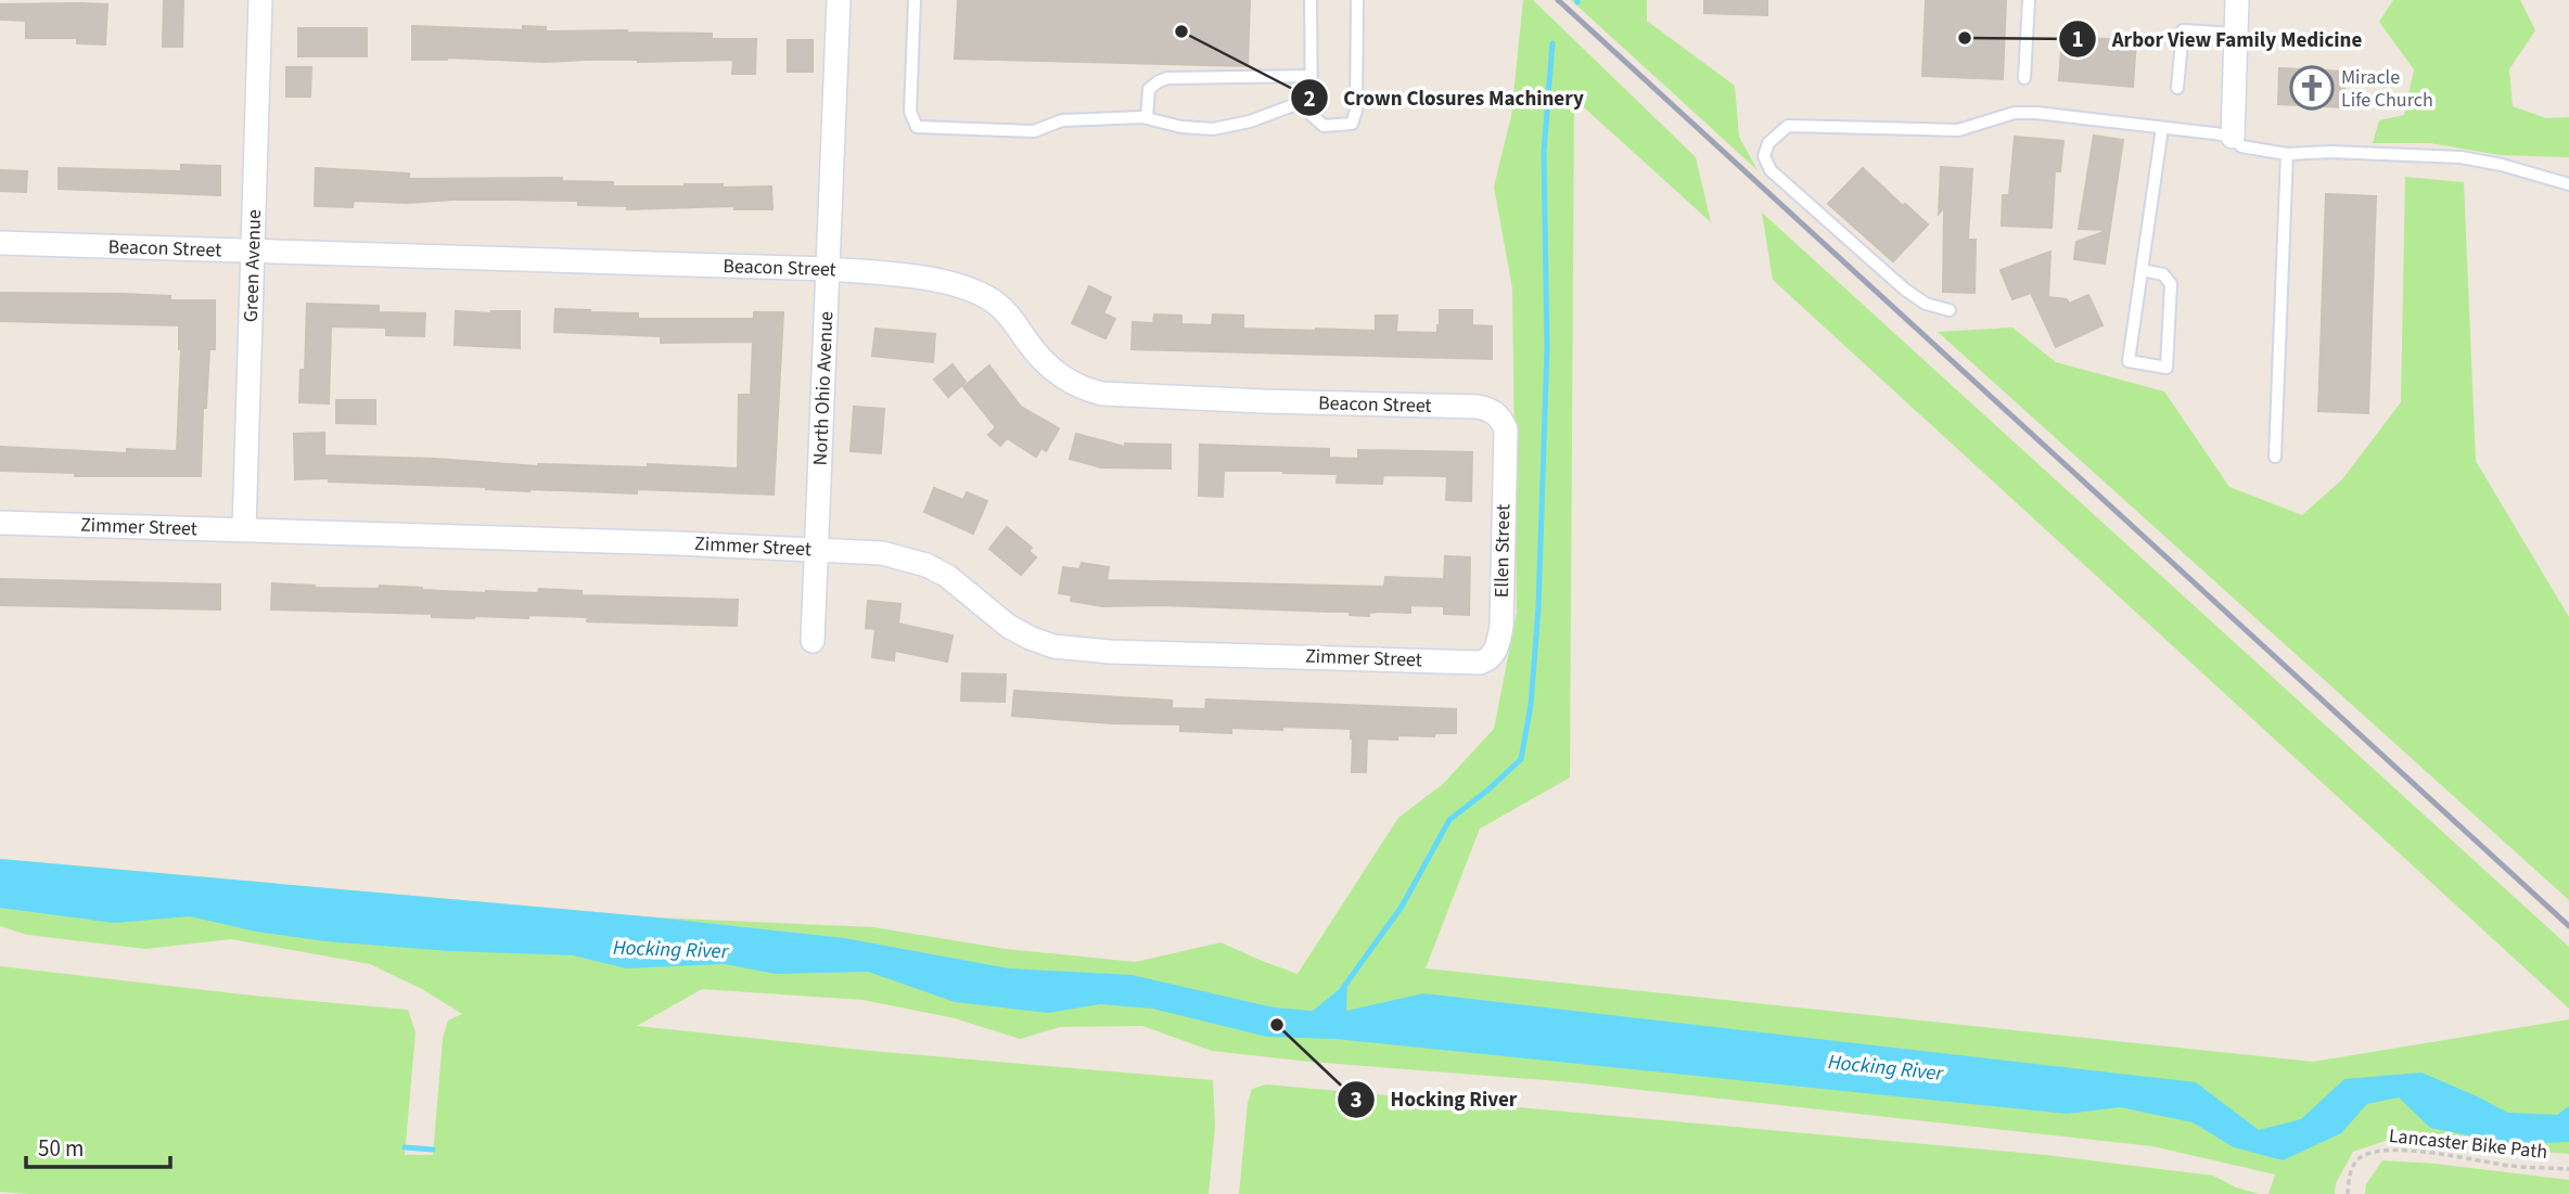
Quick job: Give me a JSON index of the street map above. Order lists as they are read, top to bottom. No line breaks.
{"streets":{"street":["Beacon Street","Green Avenue","North Ohio Avenue","Zimmer Street","Ellen Street"],"path":["Lancaster Bike Path"]},"crossings":[["Beacon Street","Green Avenue"],["Beacon Street","North Ohio Avenue"],["Beacon Street","Ellen Street"],["Green Avenue","Zimmer Street"],["North Ohio Avenue","Zimmer Street"],["Zimmer Street","Ellen Street"]],"water":["Hocking River"],"places":{"other":["Crown Closures Machinery","Arbor View Family Medicine","Hocking River"],"church":["Miracle Life Church"]},"scale_bar":"50 m"}
